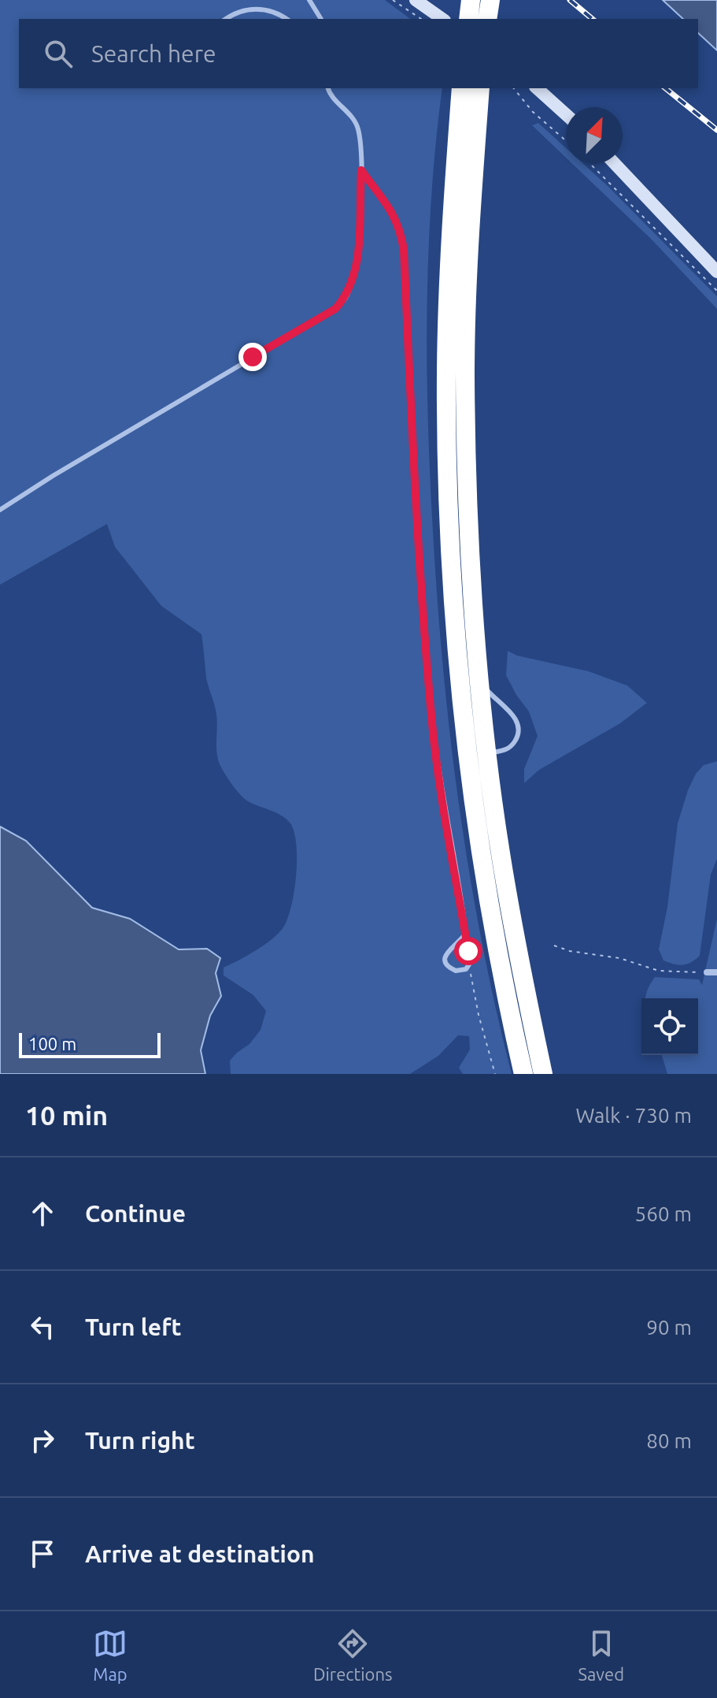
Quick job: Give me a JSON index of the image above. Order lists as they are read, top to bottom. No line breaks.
{"scale_bar":"100 m","north":"top right","page":{"search":"Search here","scale":"100 m","heading":["10 min","Walk · 730 m"],"list":[["Continue","560 m"],["Turn left","90 m"],["Turn right","80 m"],"Arrive at destination"],"nav":["Map","Directions","Saved"]}}
